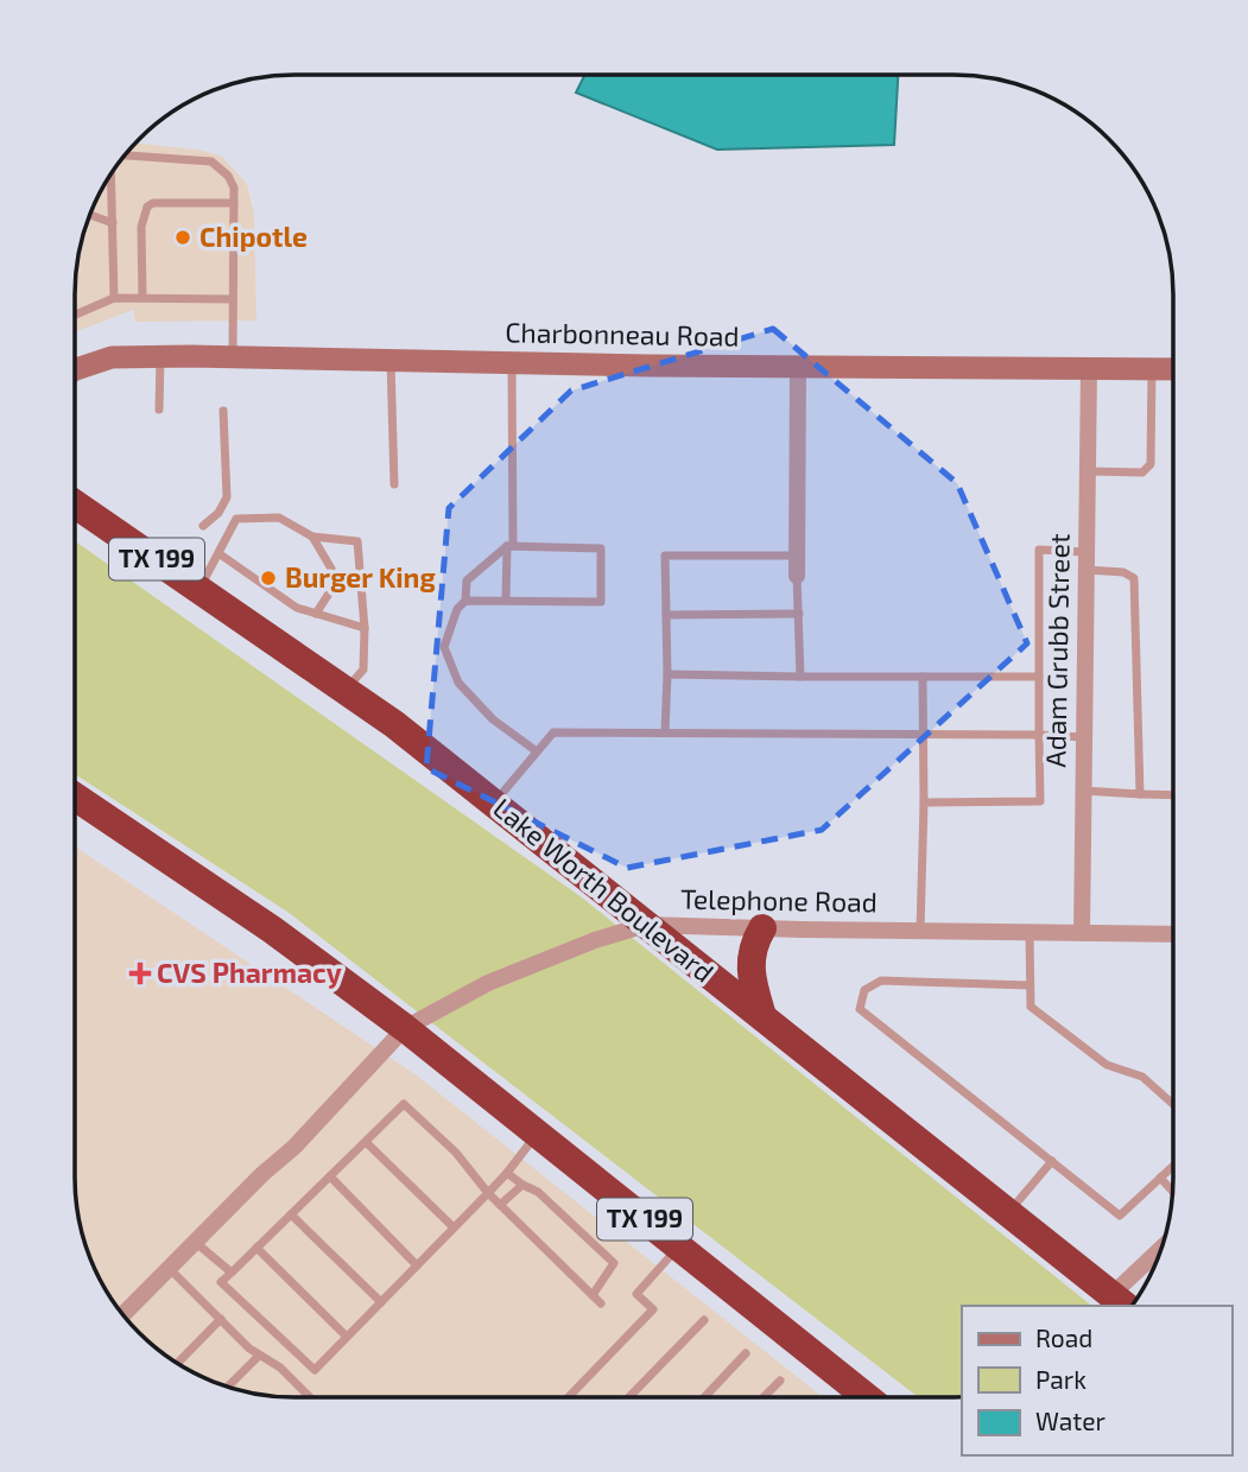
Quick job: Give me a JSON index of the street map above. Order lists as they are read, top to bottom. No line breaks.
{"streets":{"highway":["TX 199","Lake Worth Boulevard"],"street":["Charbonneau Road","Adam Grubb Street","Telephone Road"]},"crossings":[["Charbonneau Road","Adam Grubb Street"],["TX 199","Telephone Road"],["Adam Grubb Street","Telephone Road"],["Lake Worth Boulevard","Telephone Road"]],"places":{"other":["Chipotle","Burger King"],"health":["CVS Pharmacy"]},"legend":["Road","Park","Water"]}
